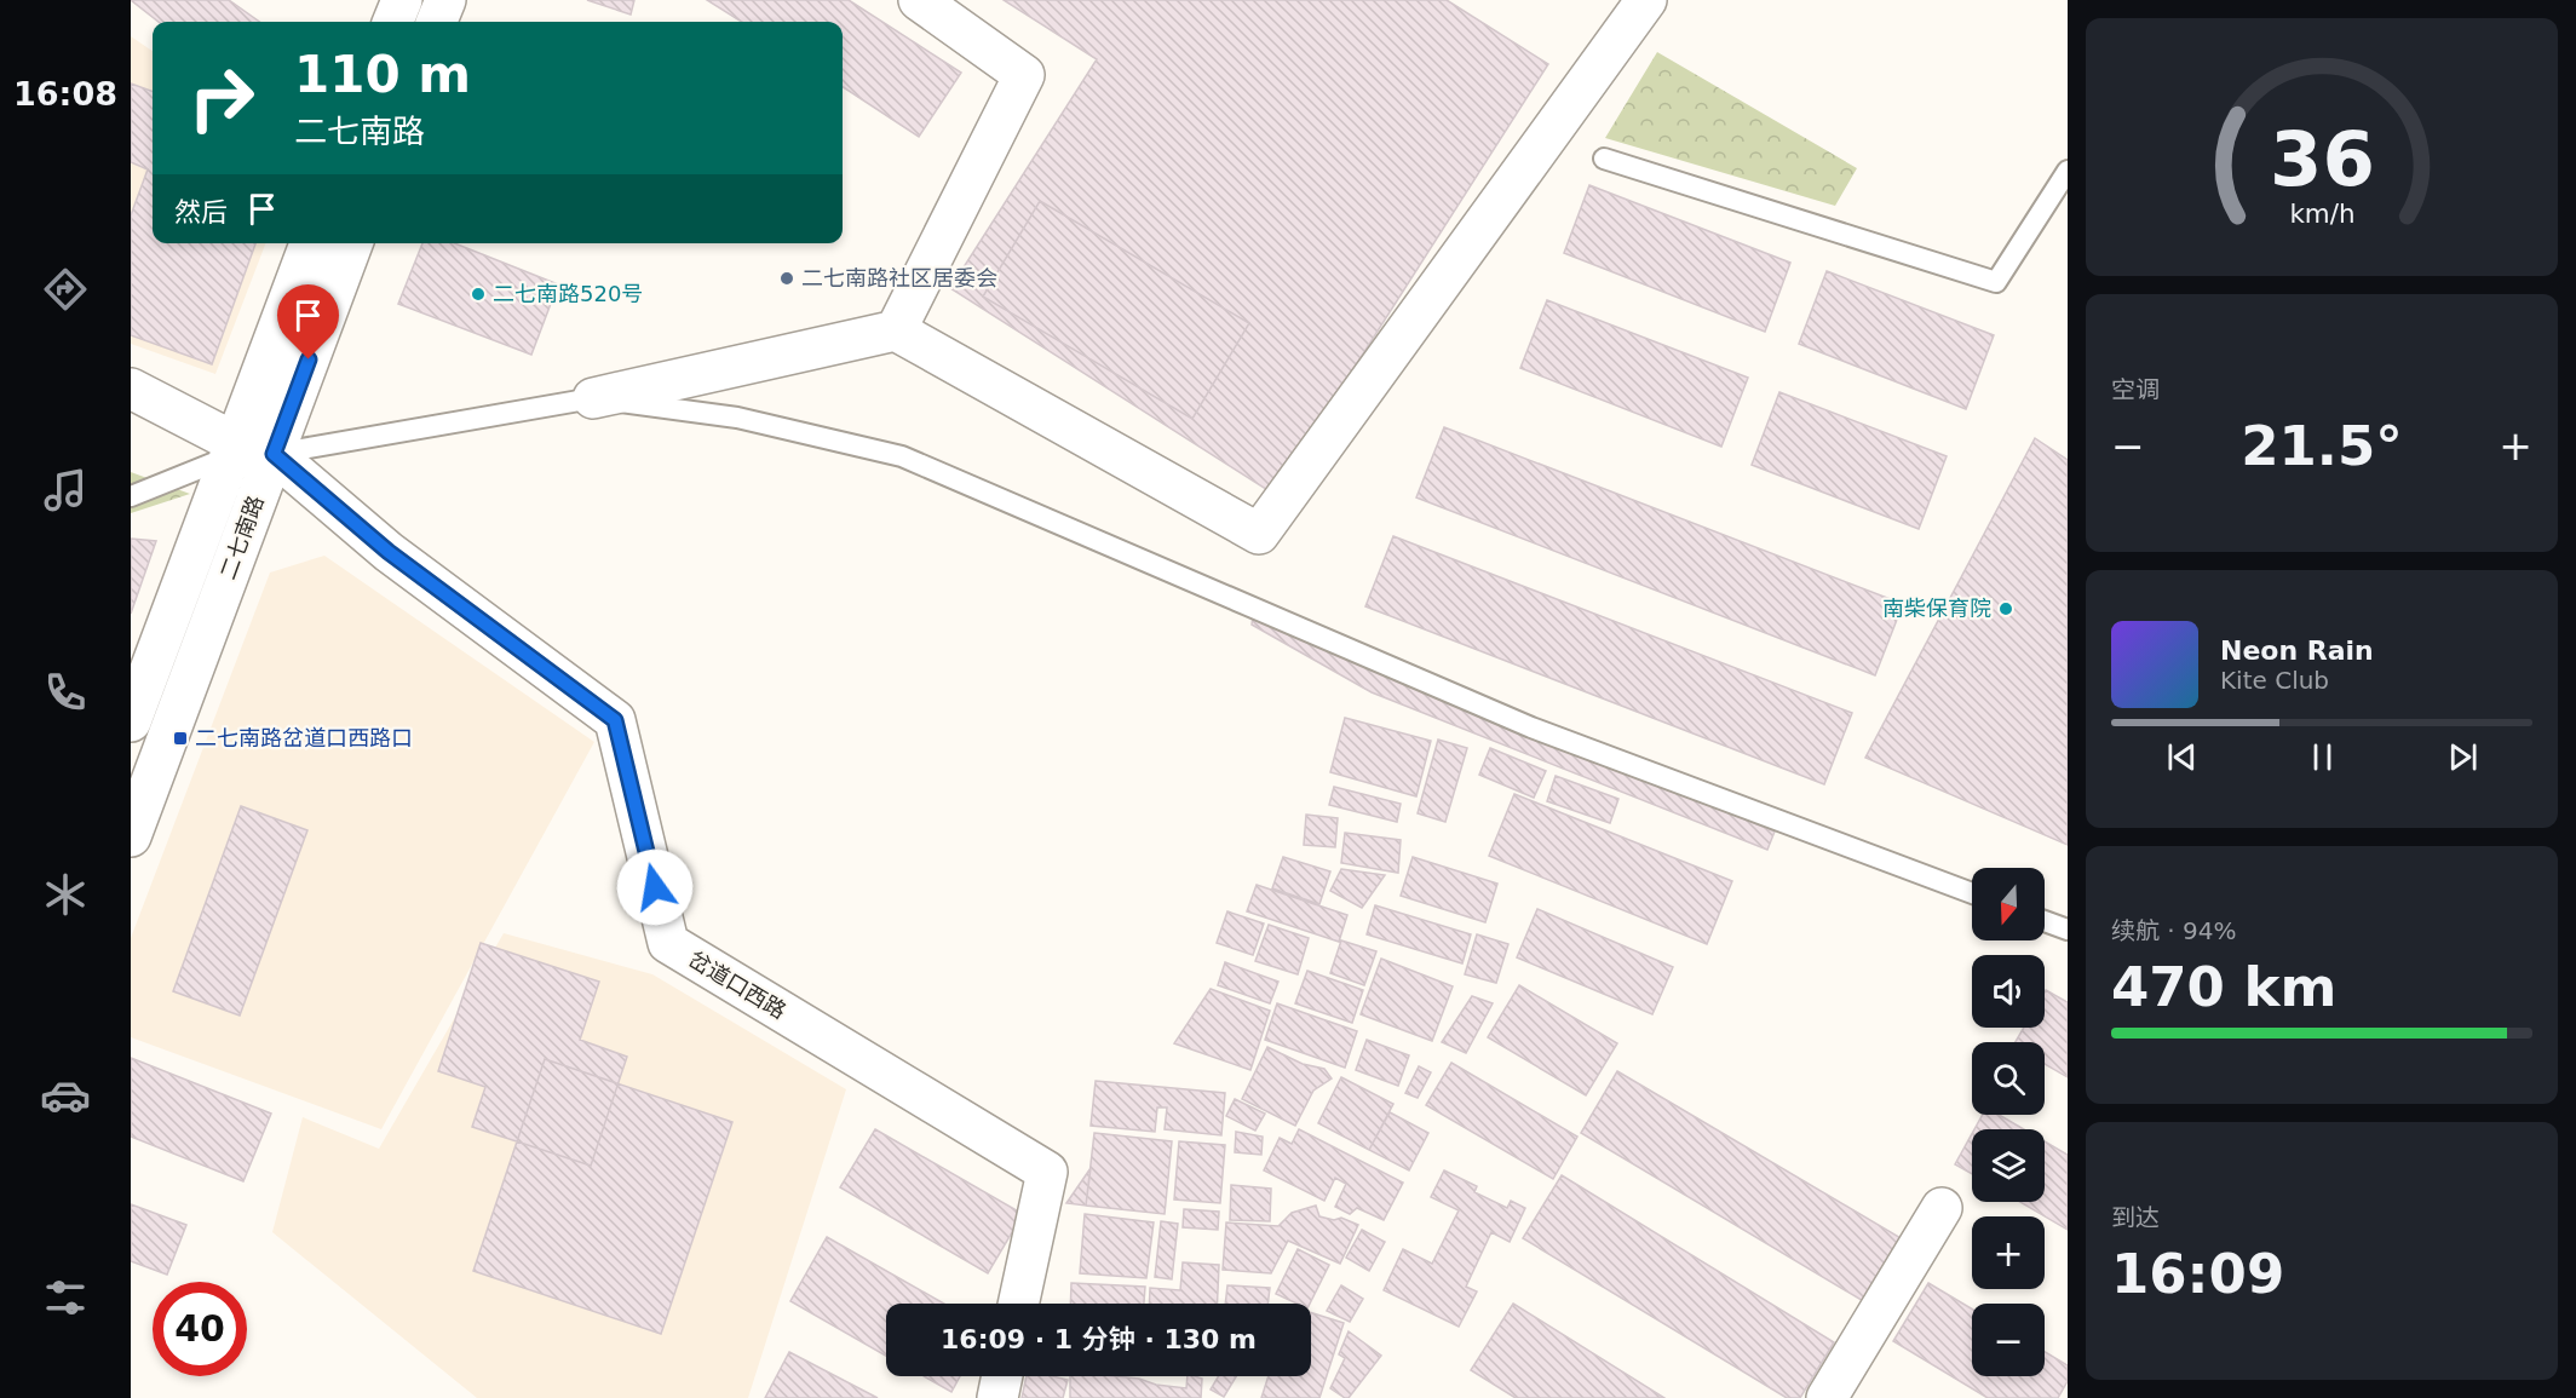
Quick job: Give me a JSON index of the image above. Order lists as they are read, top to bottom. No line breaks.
{"streets":{"street":["二七南路","岔道口西路"]},"crossings":[["二七南路","岔道口西路"]],"places":{"other":["二七南路社区居委会","二七南路520号","南柴保育院"],"transit":["二七南路岔道口西路口"]},"north":"bottom","page":{"tabs":"16:08","turn":["110 m","二七南路"],"then":"然后","tile":["空调",["续航 · 94%","470 km"],["到达","16:09"]],"heat":["−","21.5°","+"],"song":["Neon Rain","Kite Club"],"map_buttons":["+","−"],"limit":"40","trip":"16:09 · 1 分钟 · 130 m","gauge":["36","km/h"]}}
